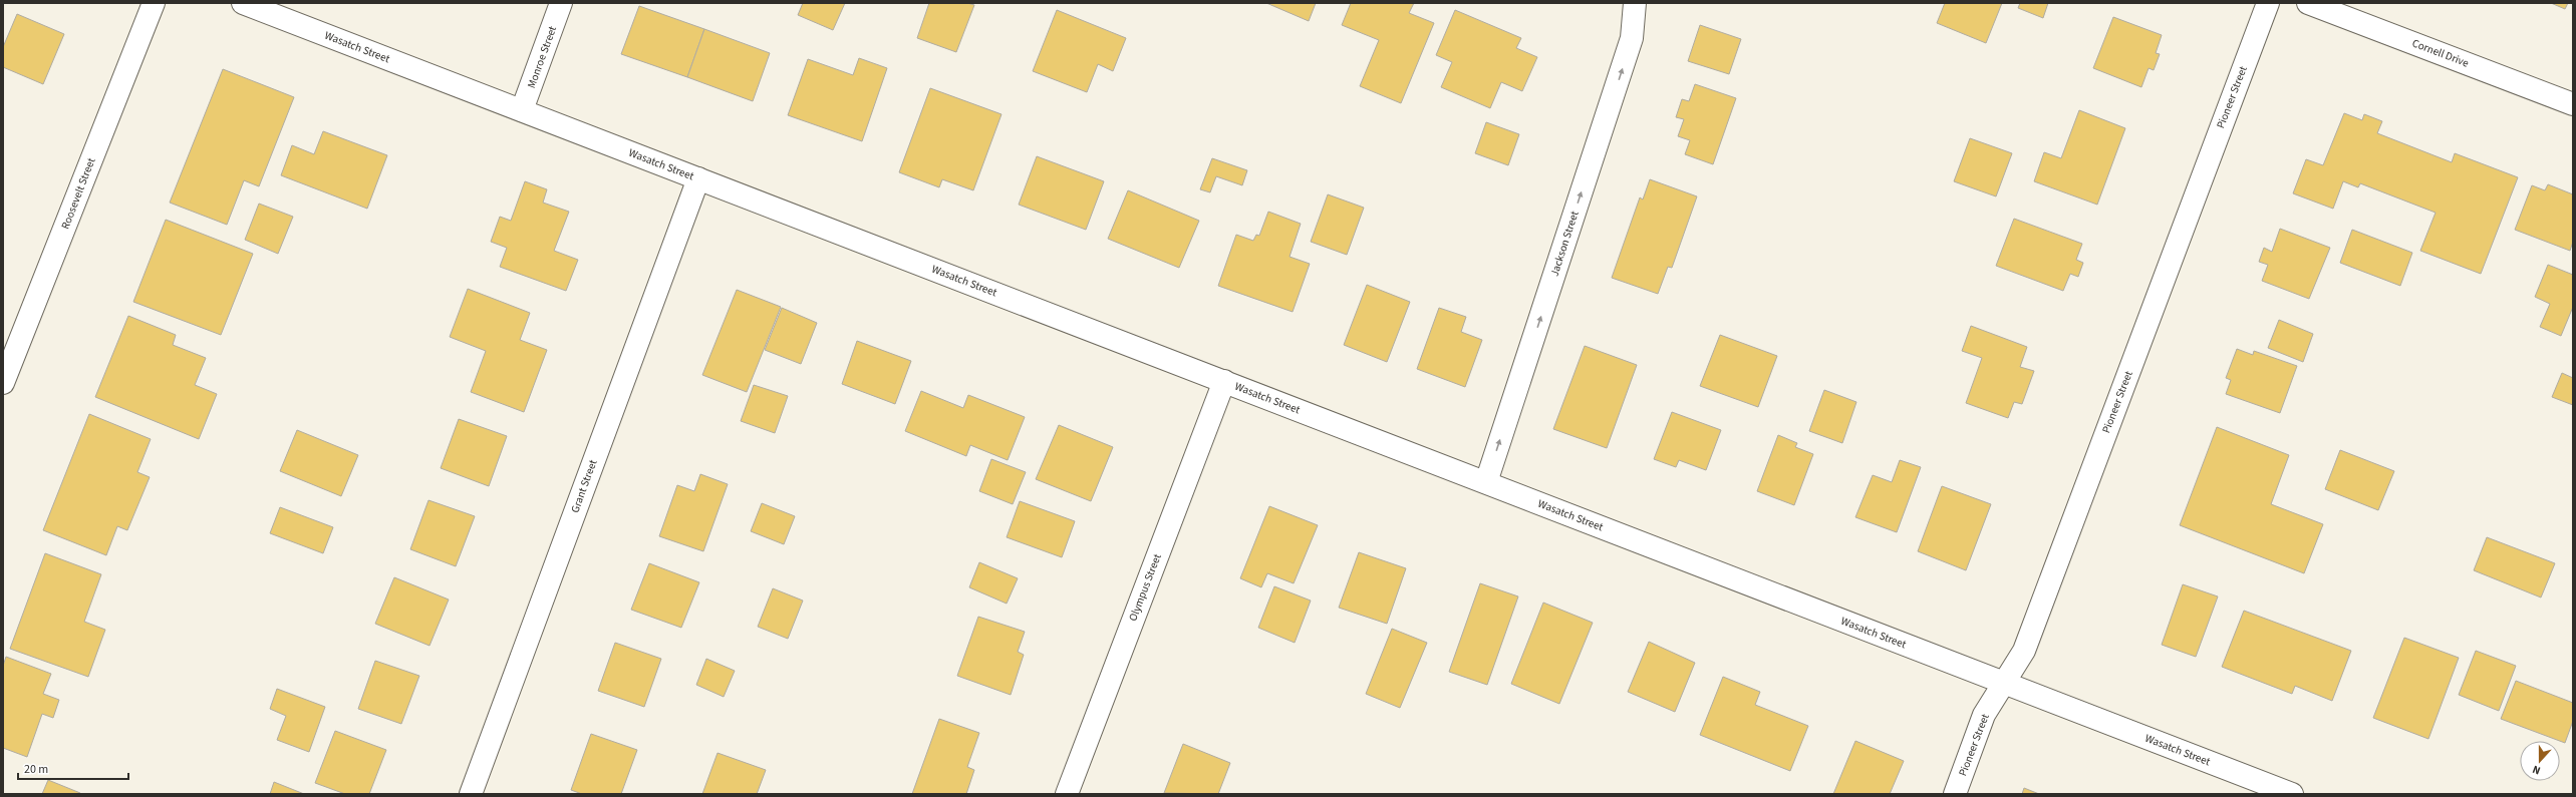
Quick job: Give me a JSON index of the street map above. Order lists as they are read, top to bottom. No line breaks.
{"streets":{"street":["Wasatch Street","Cornell Drive","Monroe Street","Pioneer Street","Roosevelt Street","Jackson Street","Grant Street","Olympus Street"]},"crossings":[["Wasatch Street","Monroe Street"],["Wasatch Street","Pioneer Street"],["Wasatch Street","Jackson Street"],["Wasatch Street","Grant Street"],["Wasatch Street","Olympus Street"]],"one_way":["Jackson Street"],"scale_bar":"20 m","north":"bottom"}
